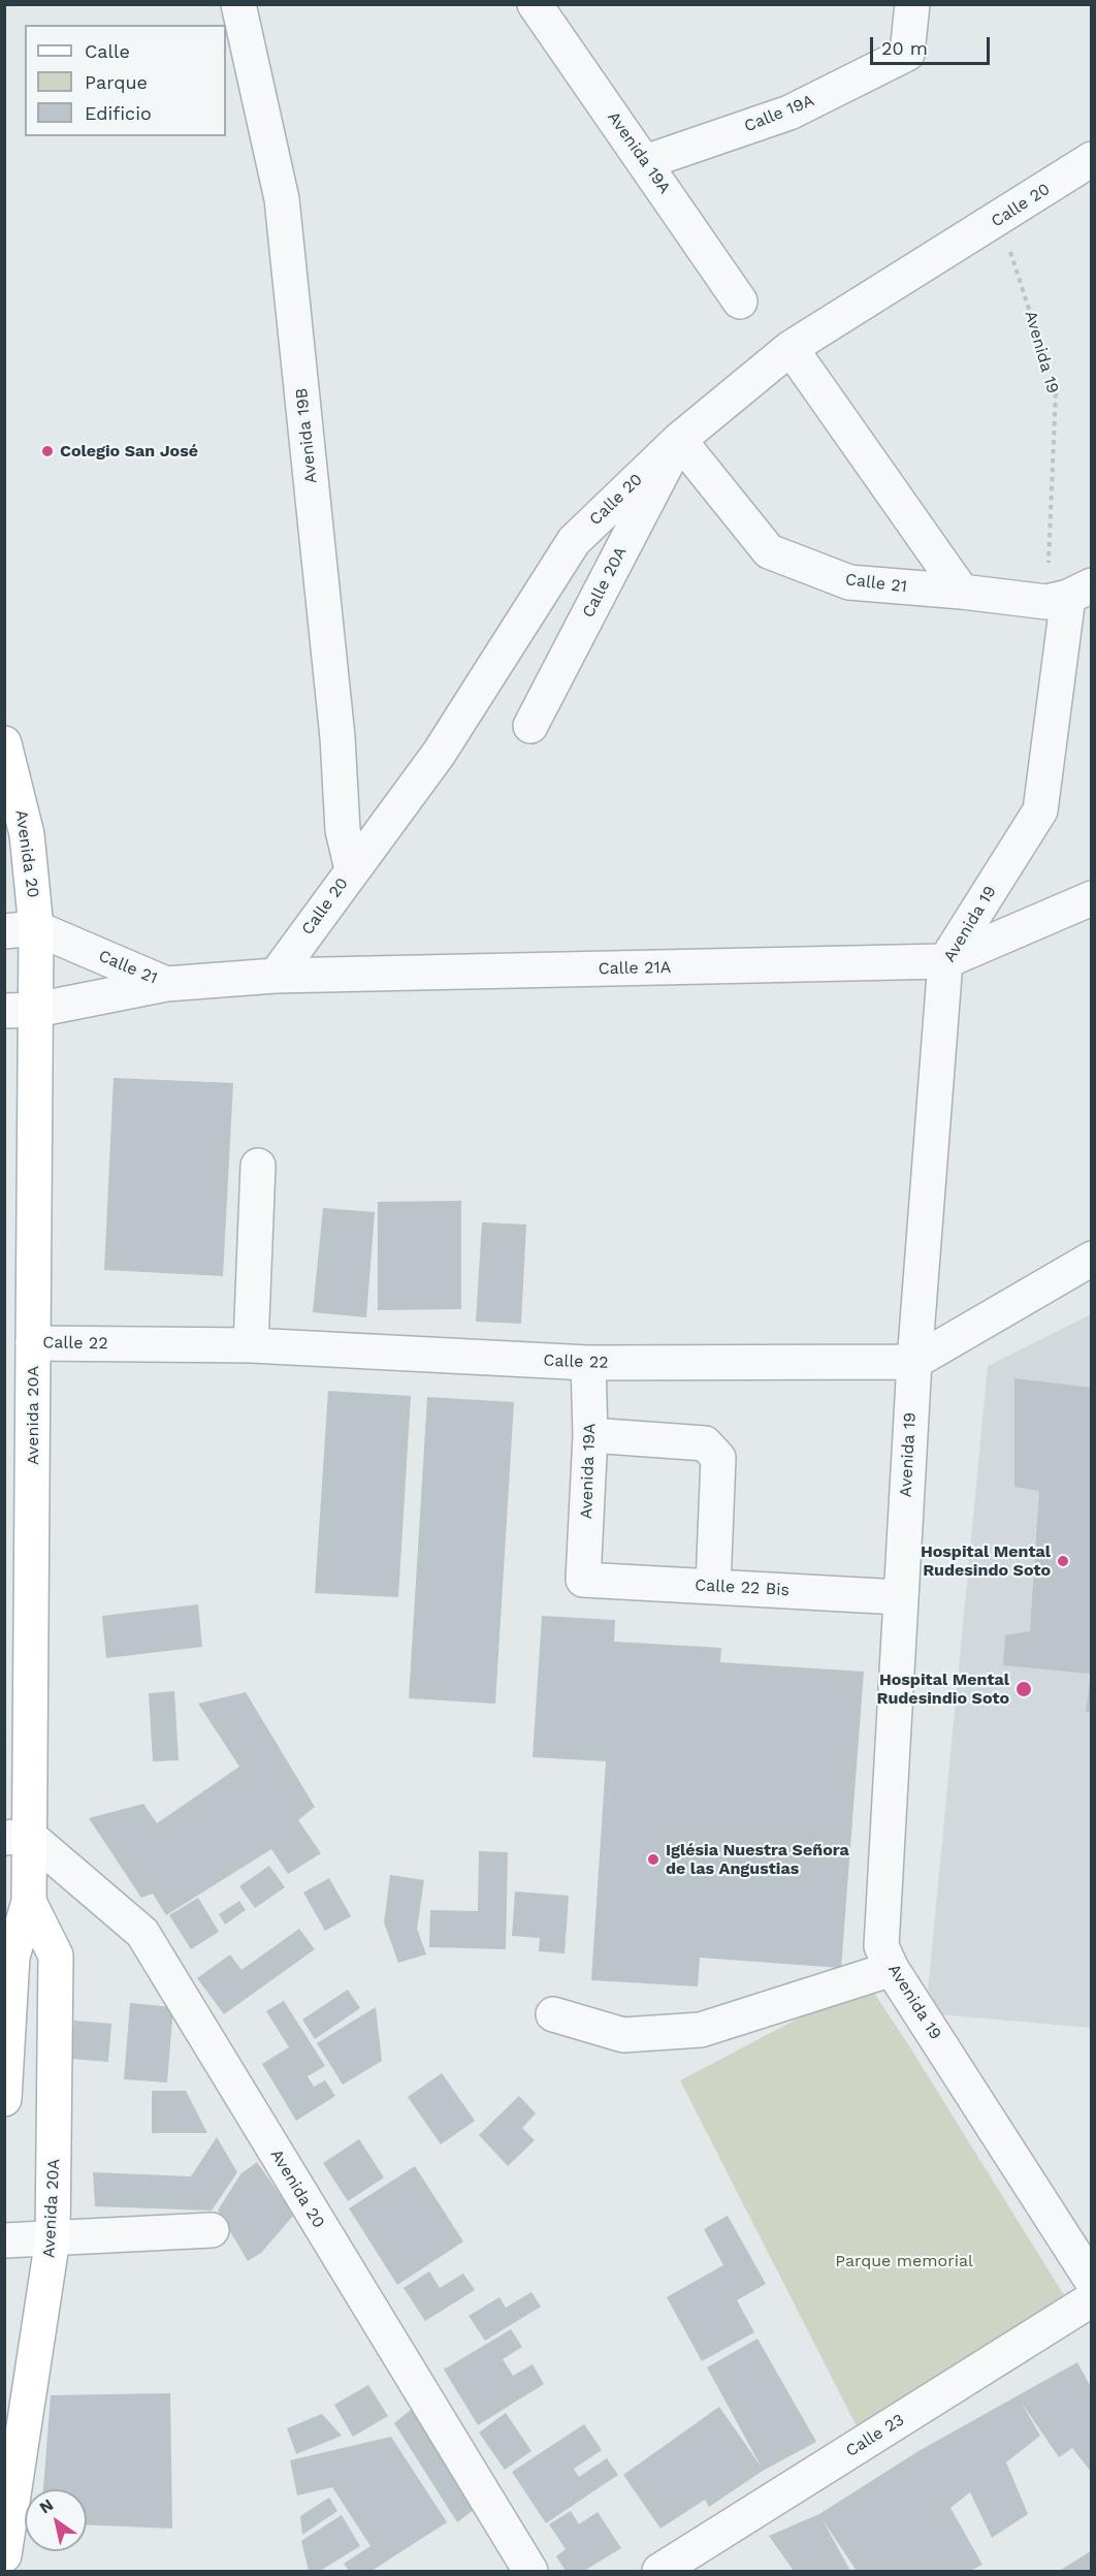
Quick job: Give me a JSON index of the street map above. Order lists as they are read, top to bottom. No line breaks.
{"streets":{"main road":["Avenida 20","Avenida 20A"],"street":["Calle 19A","Avenida 19A","Calle 20","Avenida 19","Avenida 19B","Calle 20A","Calle 21","Calle 21A","Calle 22","Calle 22 Bis","Calle 23"]},"crossings":[["Calle 19A","Avenida 19A"],["Avenida 19A","Calle 22"],["Avenida 19A","Calle 22 Bis"],["Calle 20","Avenida 19"],["Calle 20","Avenida 19B"],["Calle 20","Calle 20A"],["Calle 20","Calle 21"],["Calle 20","Calle 21A"],["Avenida 19","Calle 21"],["Avenida 19","Calle 21A"],["Avenida 19","Calle 22"],["Avenida 19","Calle 22 Bis"],["Calle 20A","Calle 21"],["Calle 21","Avenida 20"],["Calle 21","Calle 21A"],["Calle 21","Avenida 20A"],["Avenida 20","Avenida 20A"],["Calle 22","Avenida 20A"]],"parks":["Parque memorial"],"places":["Colegio San José","Hospital Mental Rudesindo Soto","Hospital Mental Rudesindio Soto","Iglésia Nuestra Señora de las Angustias"],"legend":["Calle","Parque","Edificio"],"scale_bar":"20 m","north":"top left"}
